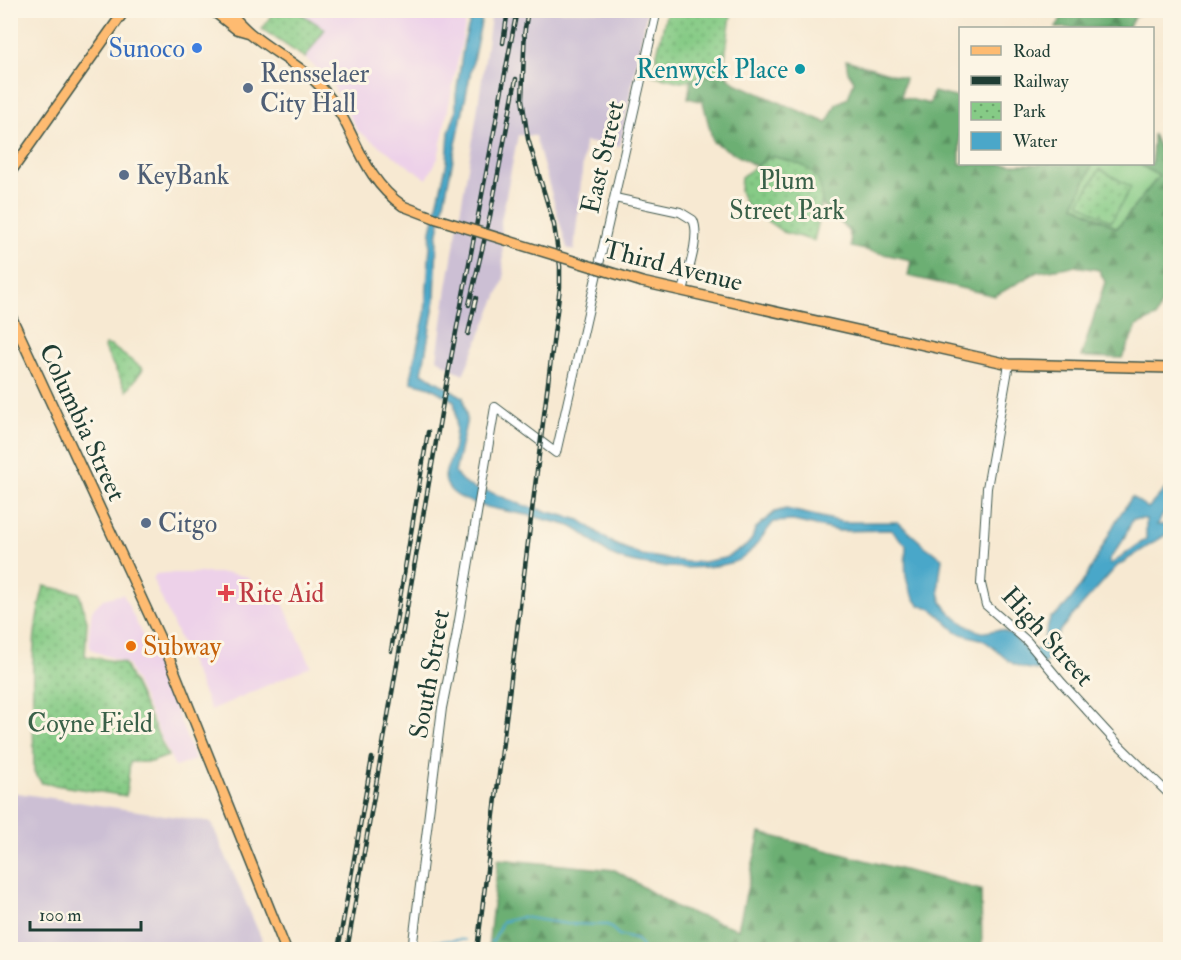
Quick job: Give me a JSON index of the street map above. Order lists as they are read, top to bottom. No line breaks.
{"streets":{"main road":["Third Avenue","Columbia Street"],"street":["East Street","High Street","South Street"]},"crossings":[["East Street","South Street"],["Third Avenue","High Street"]],"parks":["Plum Street Park","Coyne Field"],"places":{"other":["Sunoco","Renwyck Place","Rensselaer City Hall","KeyBank","Citgo","Subway"],"health":["Rite Aid"]},"legend":["Road","Railway","Park","Water"],"scale_bar":"100 m"}
